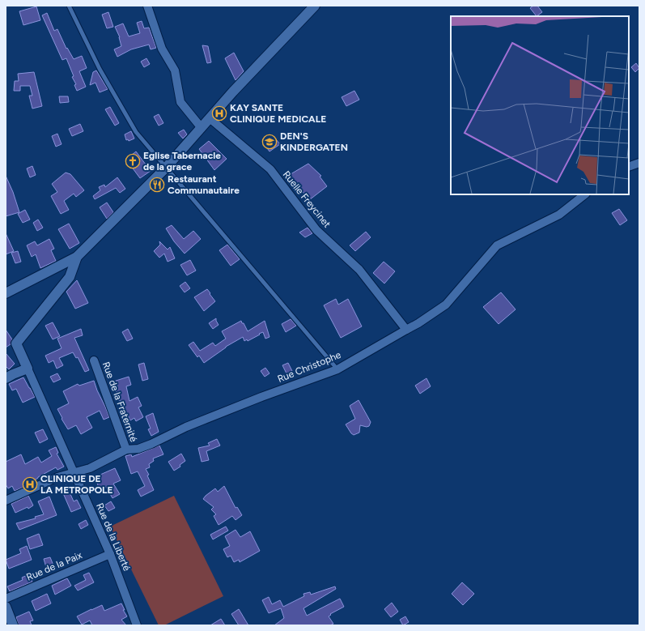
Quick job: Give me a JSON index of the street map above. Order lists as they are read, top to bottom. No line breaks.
{"streets":{"street":["Ruelle Freycinet","Rue Christophe","Rue de la Fraternité","Rue de la Liberté","Rue de la Paix"]},"crossings":[["Ruelle Freycinet","Rue Christophe"],["Rue Christophe","Rue de la Fraternité"],["Rue Christophe","Rue de la Liberté"],["Rue de la Liberté","Rue de la Paix"]],"places":{"hospital":["KAY SANTE CLINIQUE MEDICALE","CLINIQUE DE LA METROPOLE"],"school or university":["DEN'S KINDERGATEN"],"church":["Eglise Tabernacle de la grace"],"restaurant":["Restaurant Communautaire"]}}
